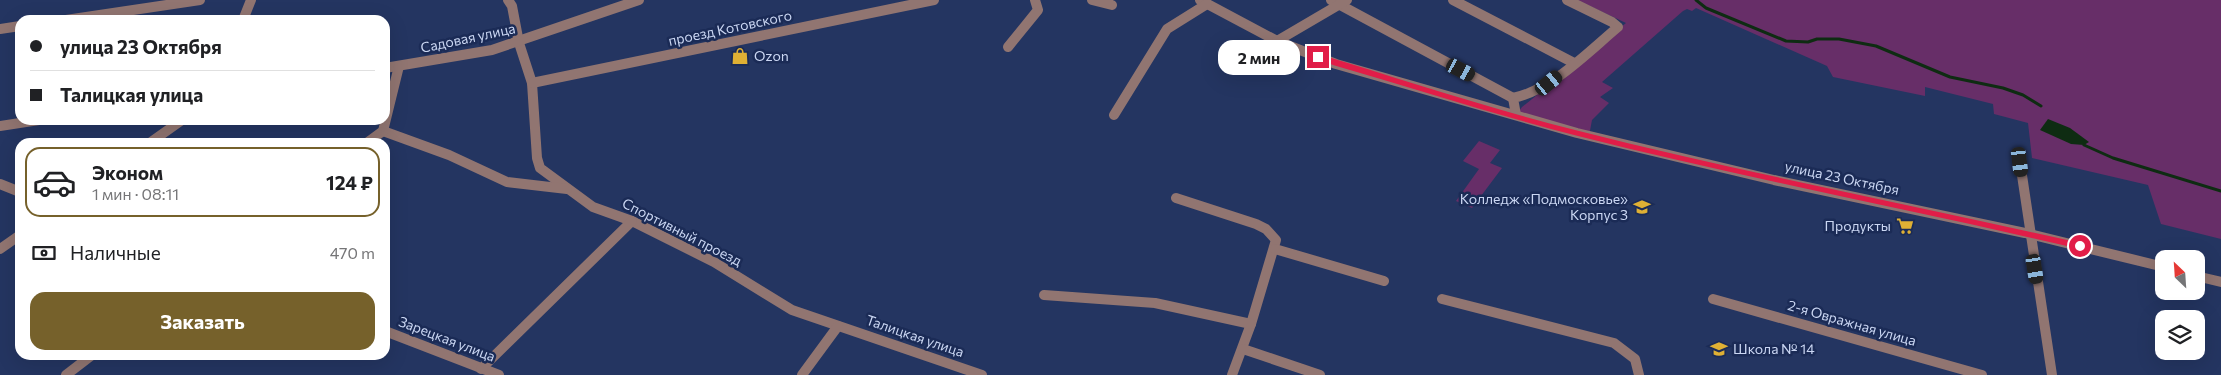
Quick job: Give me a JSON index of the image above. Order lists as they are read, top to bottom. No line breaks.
{"streets":{"street":["проезд Котовского","Садовая улица","улица 23 Октября","Спортивный проезд","2-я Овражная улица","Талицкая улица","Зарецкая улица"]},"crossings":[["проезд Котовского","Спортивный проезд"],["Садовая улица","Спортивный проезд"],["Спортивный проезд","Талицкая улица"]],"places":{"shop":["Ozon"],"school or university":["Колледж «Подмосковье» Корпус 3","Школа № 14"],"supermarket":["Продукты"]},"north":"top left","page":{"banner":["улица 23 Октября","Талицкая улица"],"bubble":"2 мин","list":[{"name":"Эконом","note":"1 мин · 08:11","value":"124 ₽"}],"pay":["Наличные","470 m"],"buttons":"Заказать"}}
